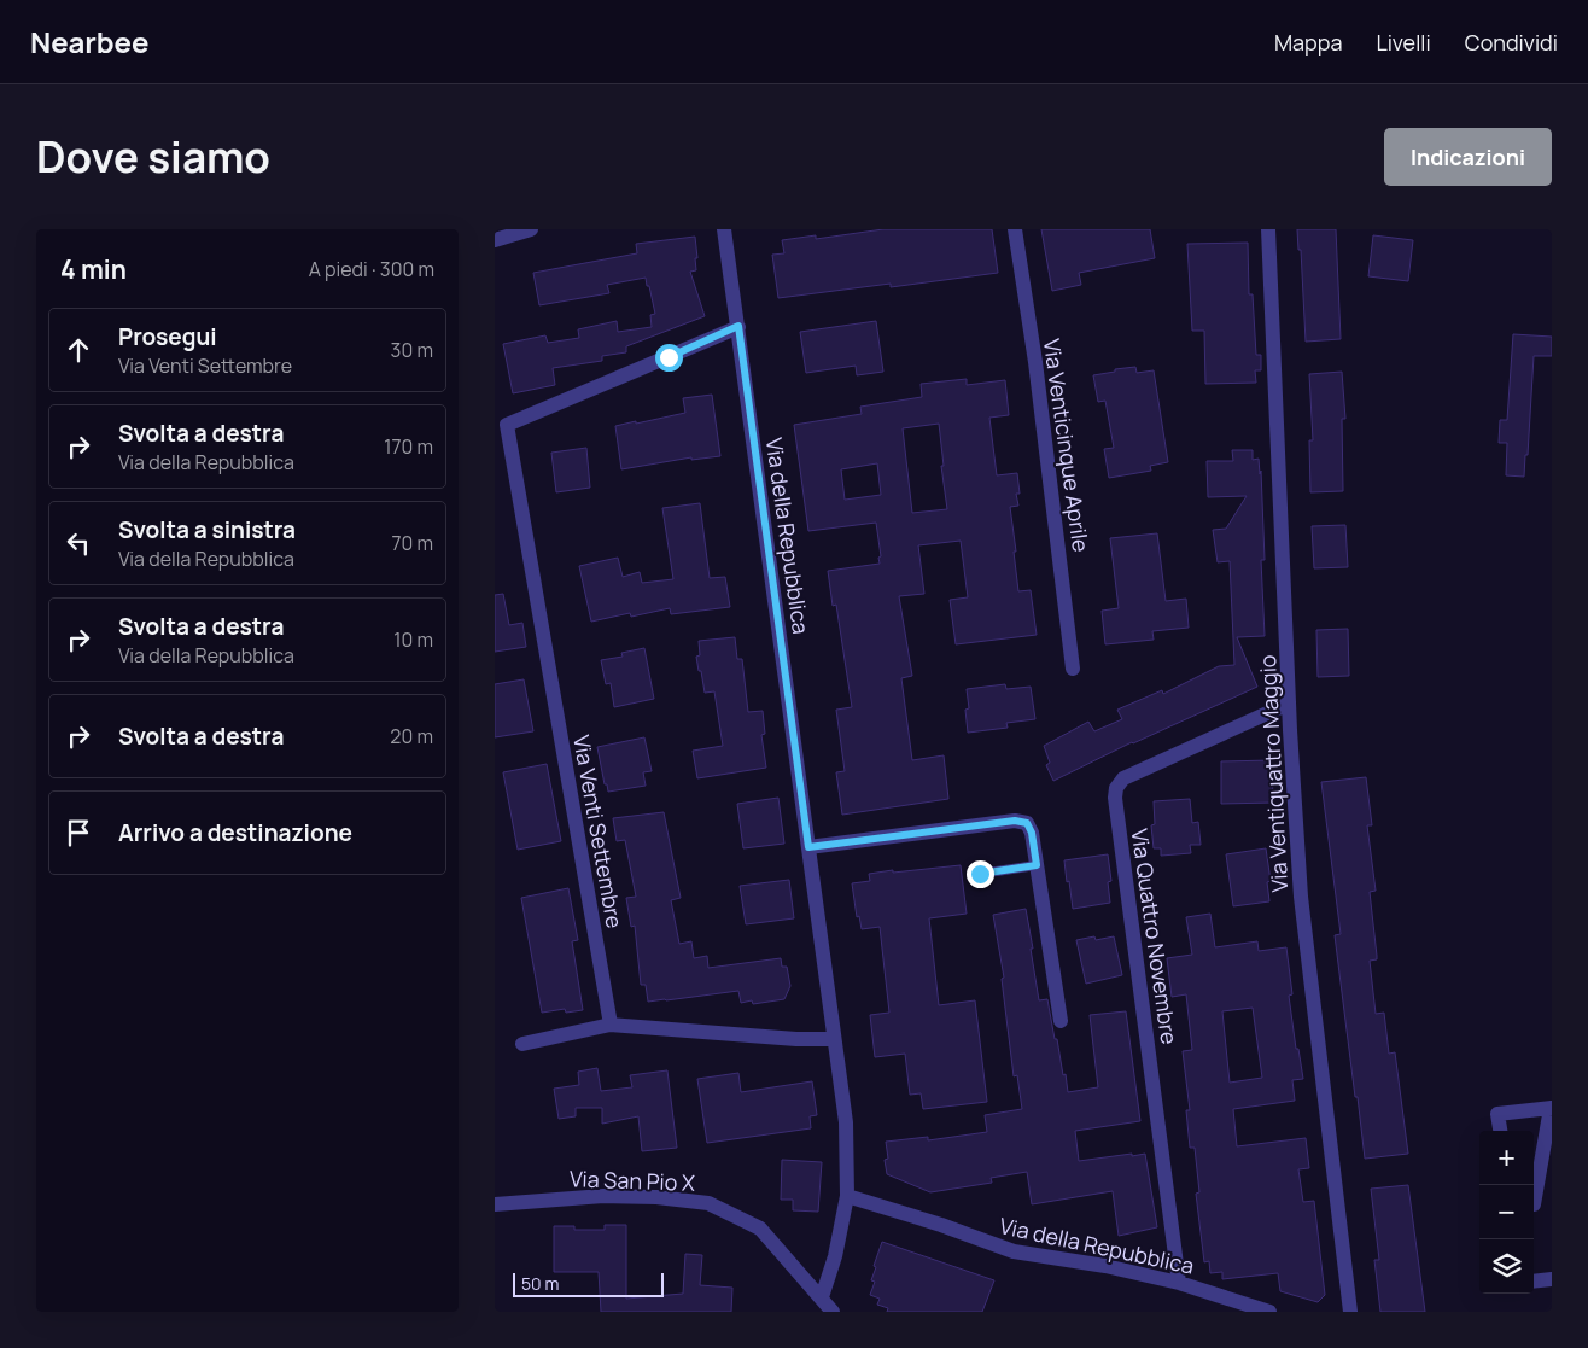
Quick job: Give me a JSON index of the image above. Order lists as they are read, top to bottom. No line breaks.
{"streets":{"street":["Via Venticinque Aprile","Via della Repubblica","Via Ventiquattro Maggio","Via Venti Settembre","Via Quattro Novembre","Via San Pio X"]},"crossings":[["Via della Repubblica","Via Venti Settembre"],["Via della Repubblica","Via Quattro Novembre"],["Via della Repubblica","Via San Pio X"],["Via Ventiquattro Maggio","Via Quattro Novembre"]],"scale_bar":"50 m","page":{"header":"Nearbee","nav":["Mappa","Livelli","Condividi"],"title":"Dove siamo","buttons":"Indicazioni","heading":["4 min","A piedi · 300 m"],"list":[["Prosegui","Via Venti Settembre","30 m"],["Svolta a destra","Via della Repubblica","170 m"],["Svolta a sinistra","Via della Repubblica","70 m"],["Svolta a destra","Via della Repubblica","10 m"],["Svolta a destra","20 m"],"Arrivo a destinazione"],"map_buttons":["+","−"],"scale":"50 m"}}
